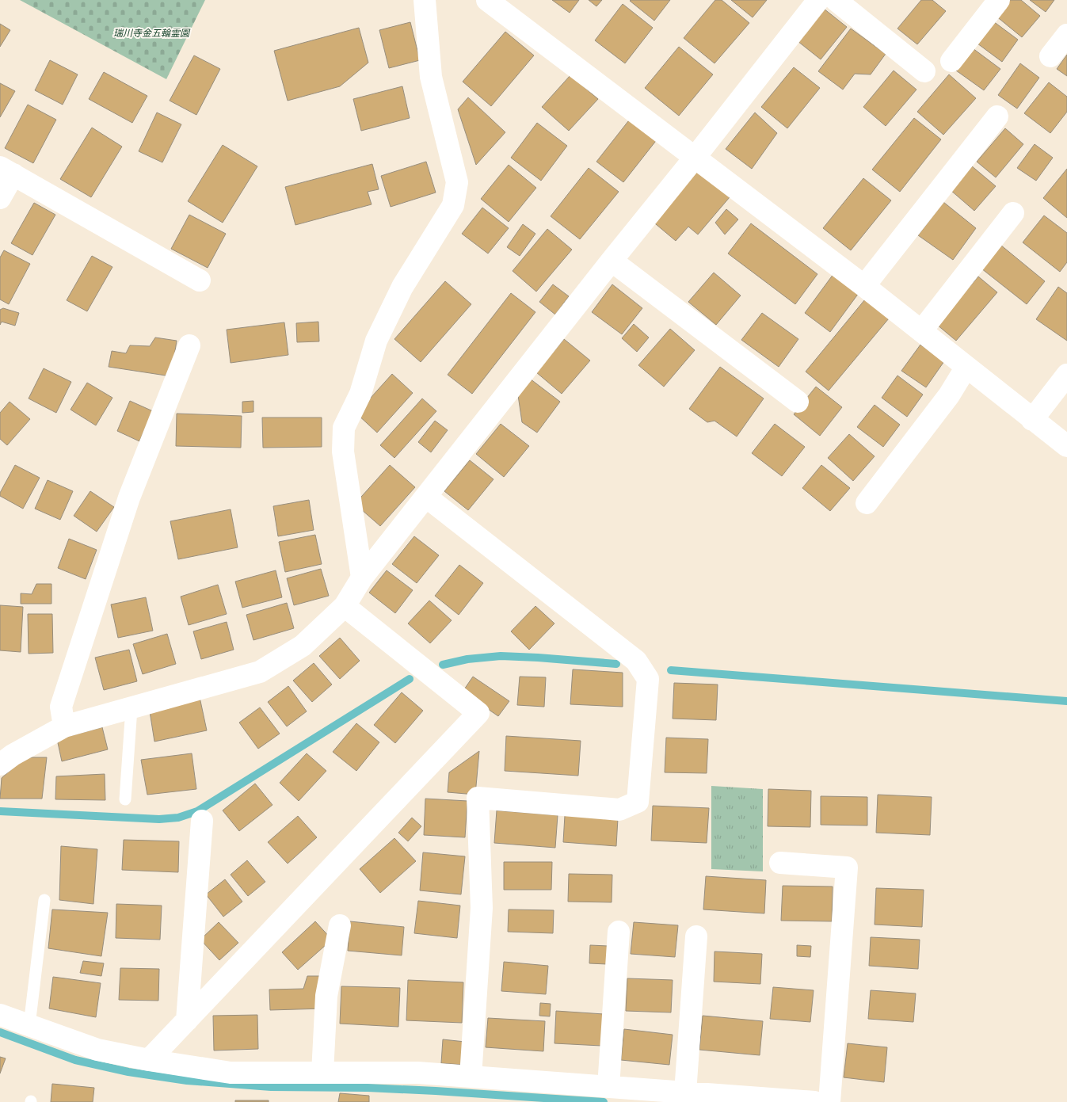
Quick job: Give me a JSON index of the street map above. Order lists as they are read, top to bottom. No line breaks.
{"parks":["瑞川寺金五輪霊園"]}
